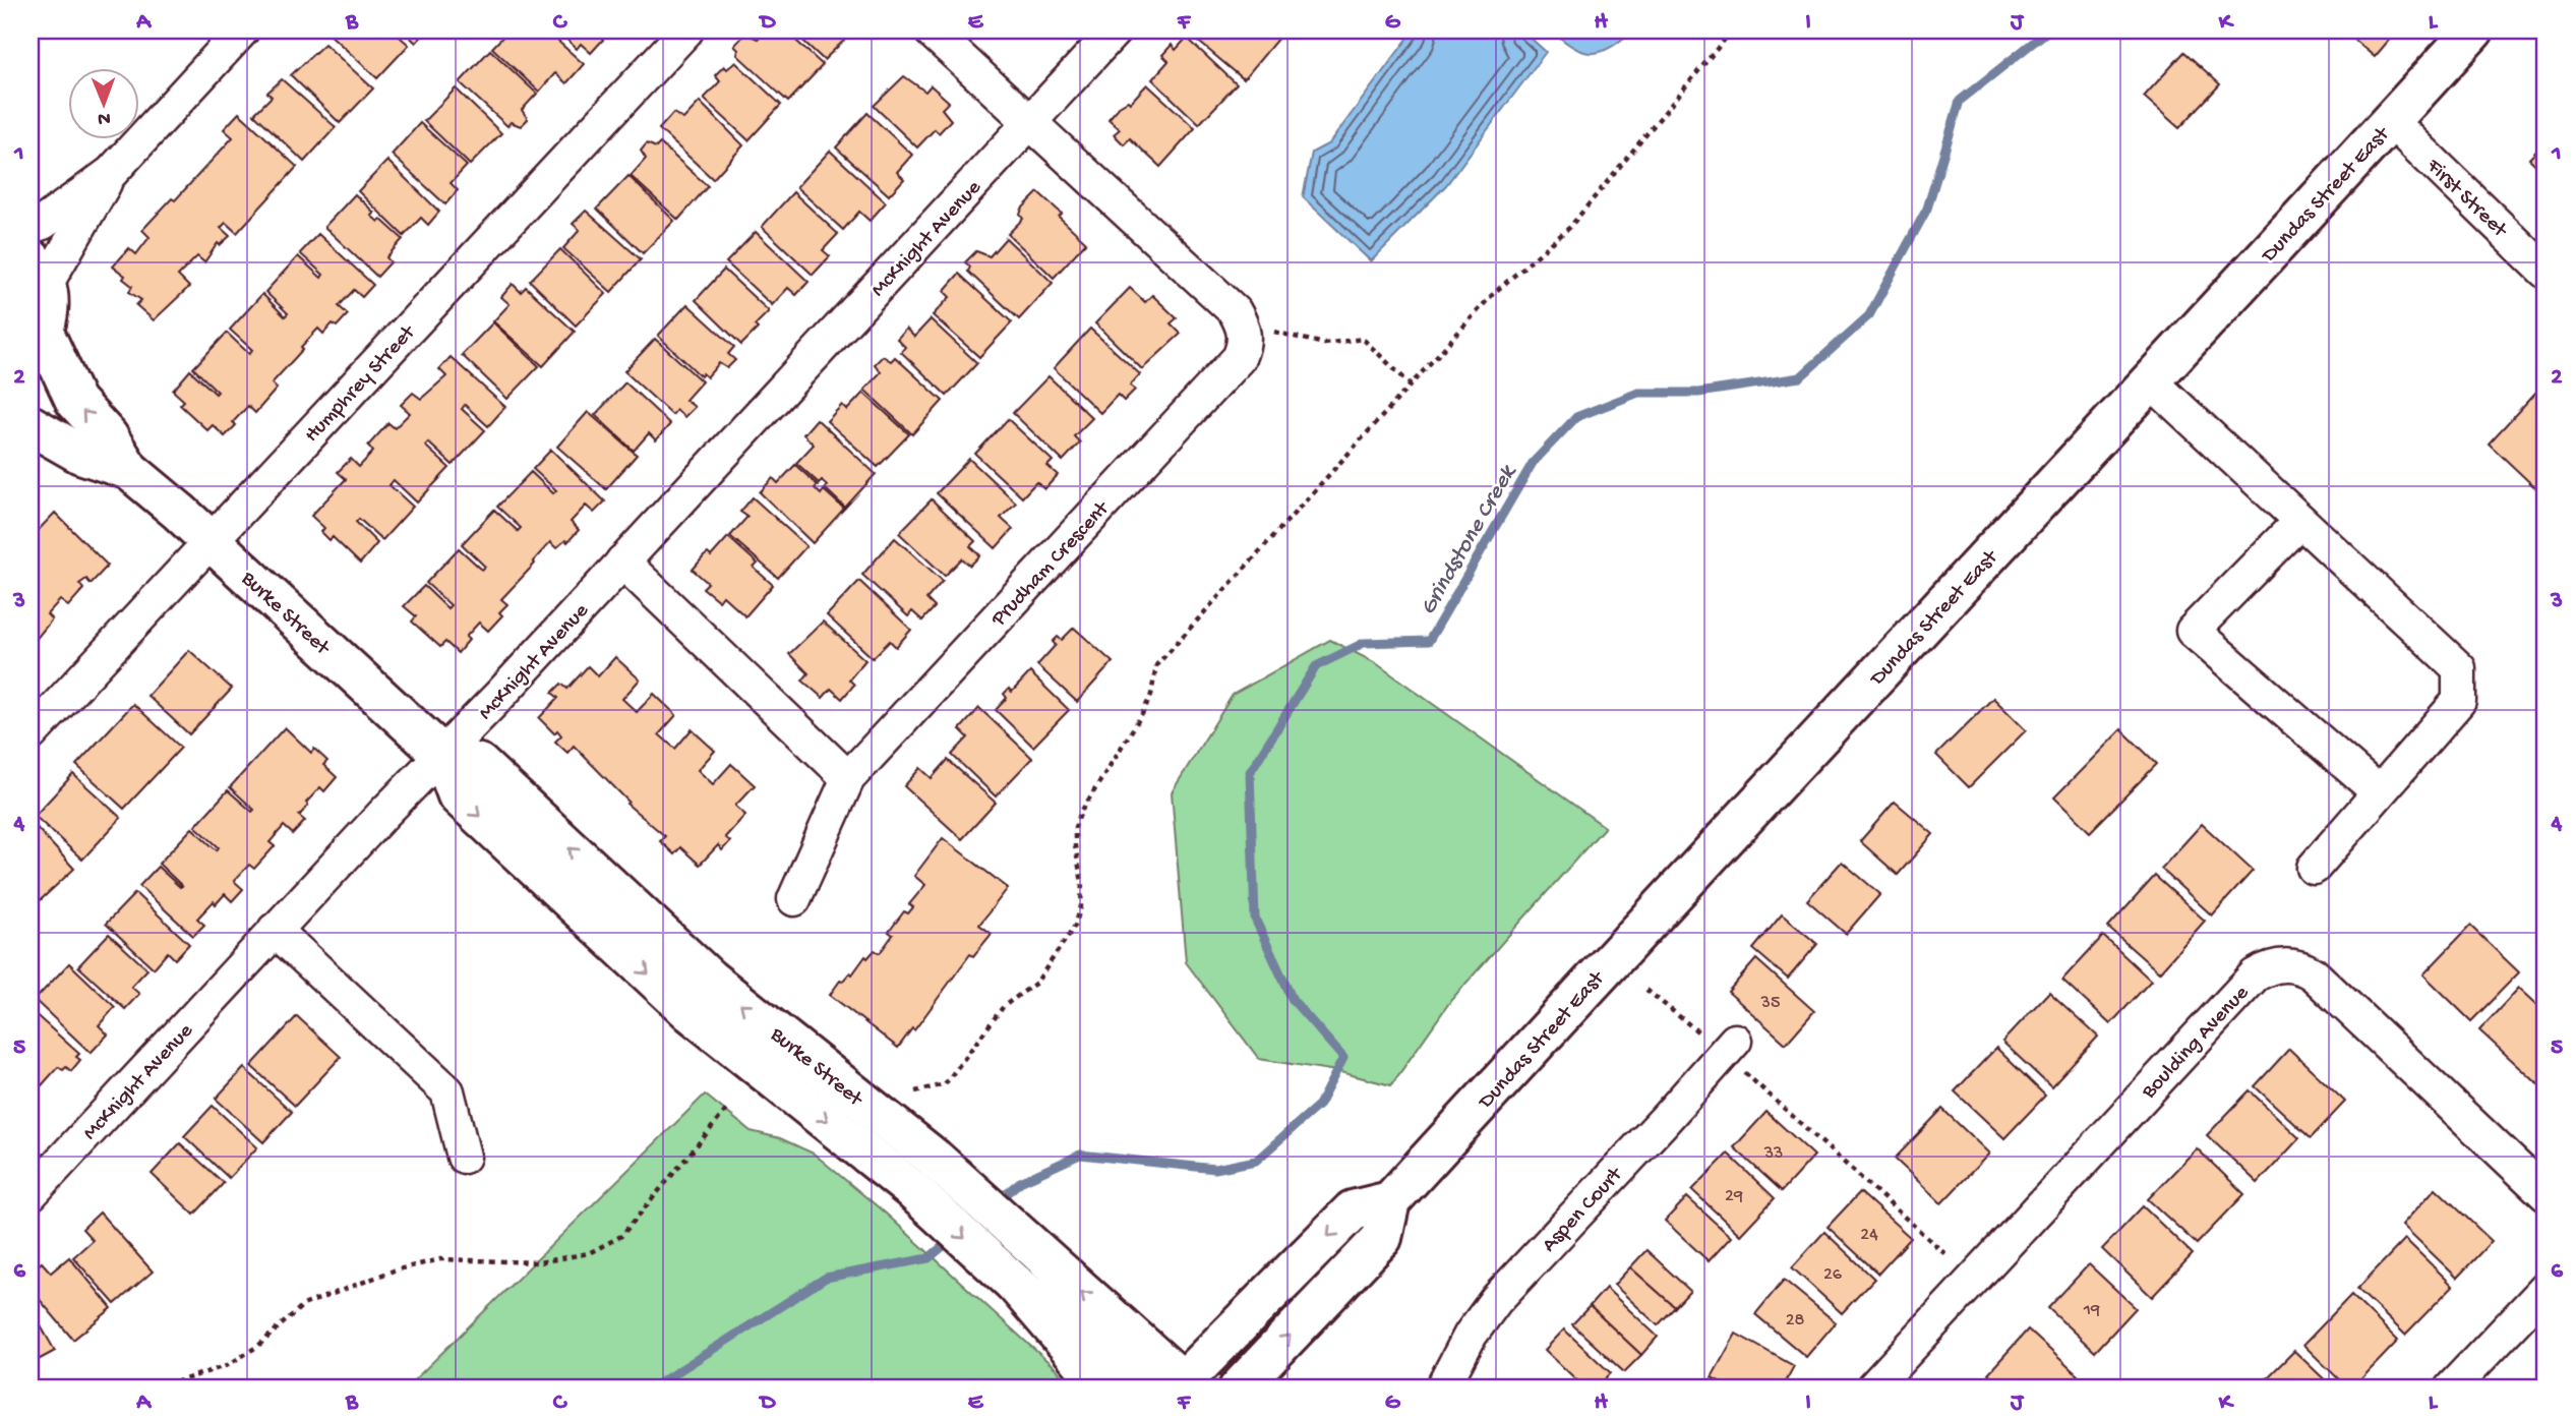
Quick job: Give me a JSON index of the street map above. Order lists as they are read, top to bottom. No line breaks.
{"streets":{"main road":["Dundas Street East","Burke Street"],"street":["First Street","McKnight Avenue","Humphrey Street","Prudham Crescent","Boulding Avenue","Aspen Court"]},"crossings":[["Dundas Street East","First Street"],["McKnight Avenue","Prudham Crescent"],["McKnight Avenue","Burke Street"],["Humphrey Street","Burke Street"]],"water":["Grindstone Creek"],"house_numbers":["35","33","29","24","26","19","28"],"north":"bottom","grid":{"columns":["A","B","C","D","E","F","G","H","I","J","K","L"],"rows":["1","2","3","4","5","6"]}}
